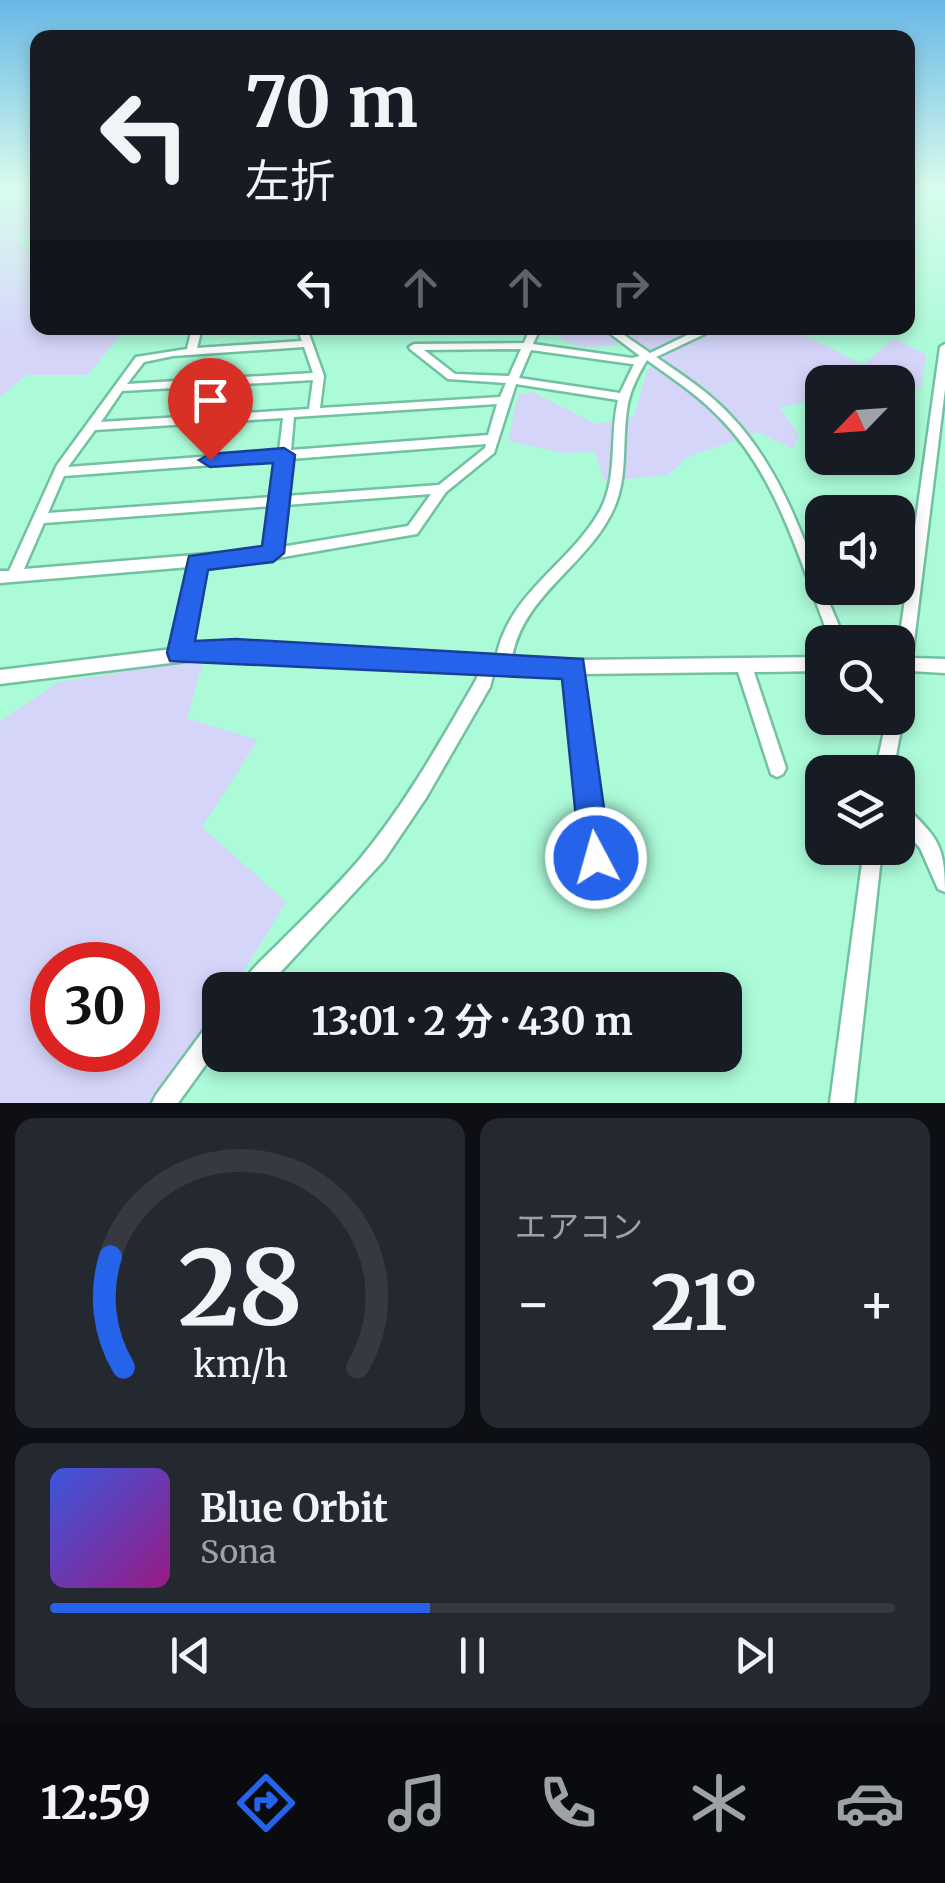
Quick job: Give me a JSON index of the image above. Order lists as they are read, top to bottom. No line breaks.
{"north":"bottom left","page":{"turn":["70 m","左折"],"limit":"30","trip":"13:01 · 2 分 · 430 m","tile":"エアコン","heat":["−","21°","+"],"song":["Blue Orbit","Sona"],"tabs":"12:59","gauge":["28","km/h"]}}
